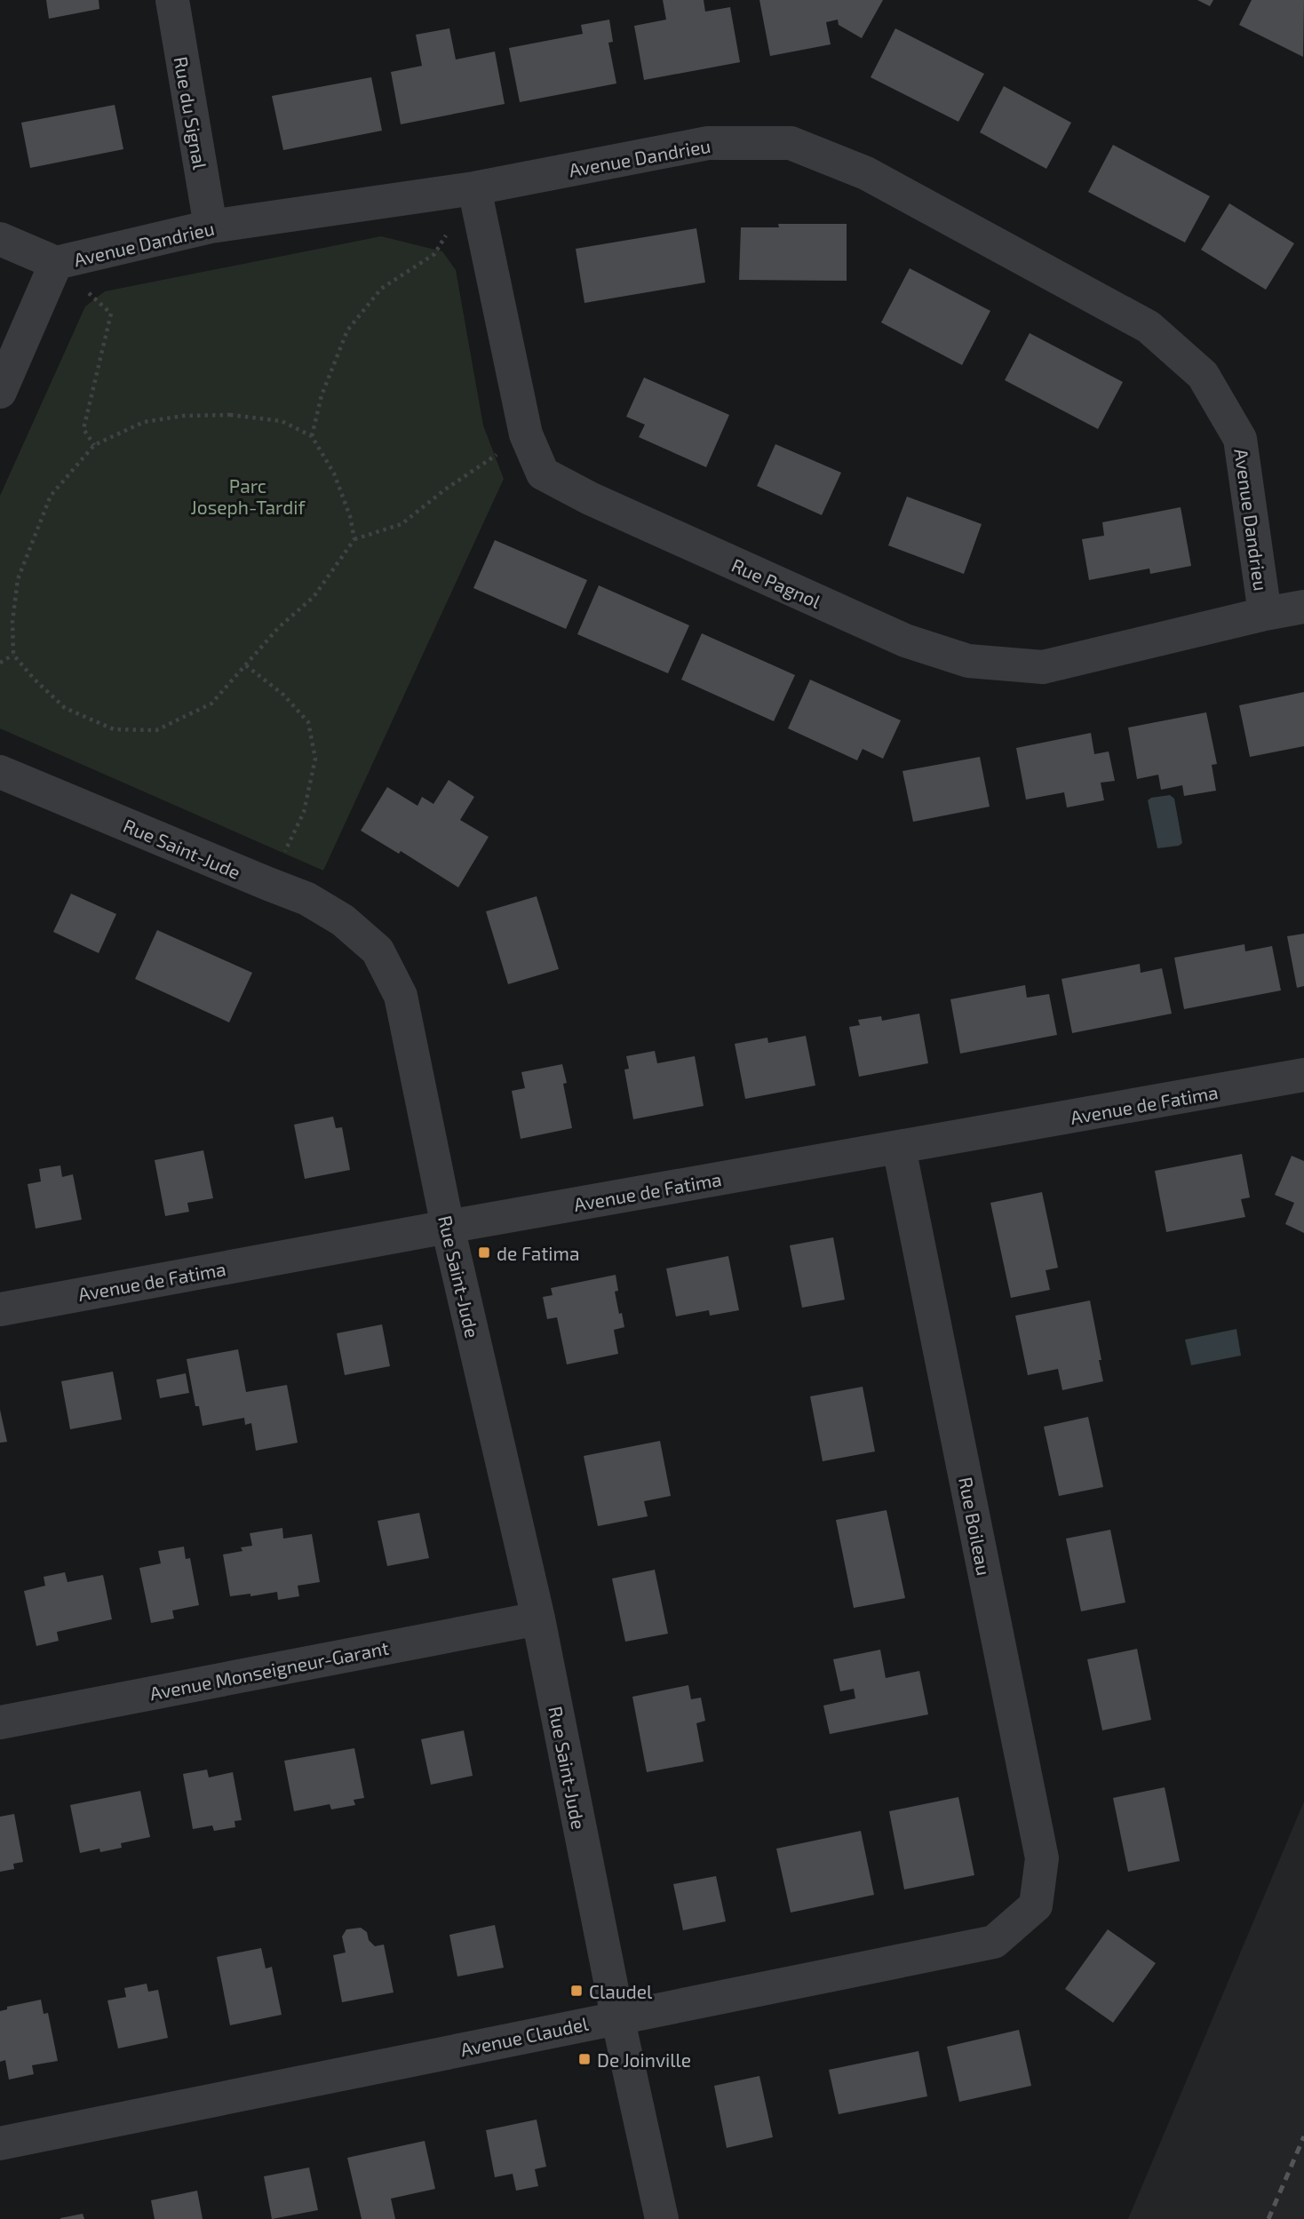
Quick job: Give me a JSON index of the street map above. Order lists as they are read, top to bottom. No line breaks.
{"streets":{"street":["Rue du Signal","Avenue Dandrieu","Rue Pagnol","Rue Saint-Jude","Avenue de Fatima","Rue Boileau","Avenue Monseigneur-Garant","Avenue Claudel"]},"crossings":[["Rue du Signal","Avenue Dandrieu"],["Avenue Dandrieu","Rue Pagnol"],["Rue Saint-Jude","Avenue de Fatima"],["Rue Saint-Jude","Avenue Monseigneur-Garant"],["Rue Saint-Jude","Avenue Claudel"],["Avenue de Fatima","Rue Boileau"],["Rue Boileau","Avenue Claudel"]],"parks":["Parc Joseph-Tardif"],"places":{"transit":["de Fatima","Claudel","De Joinville"]}}
